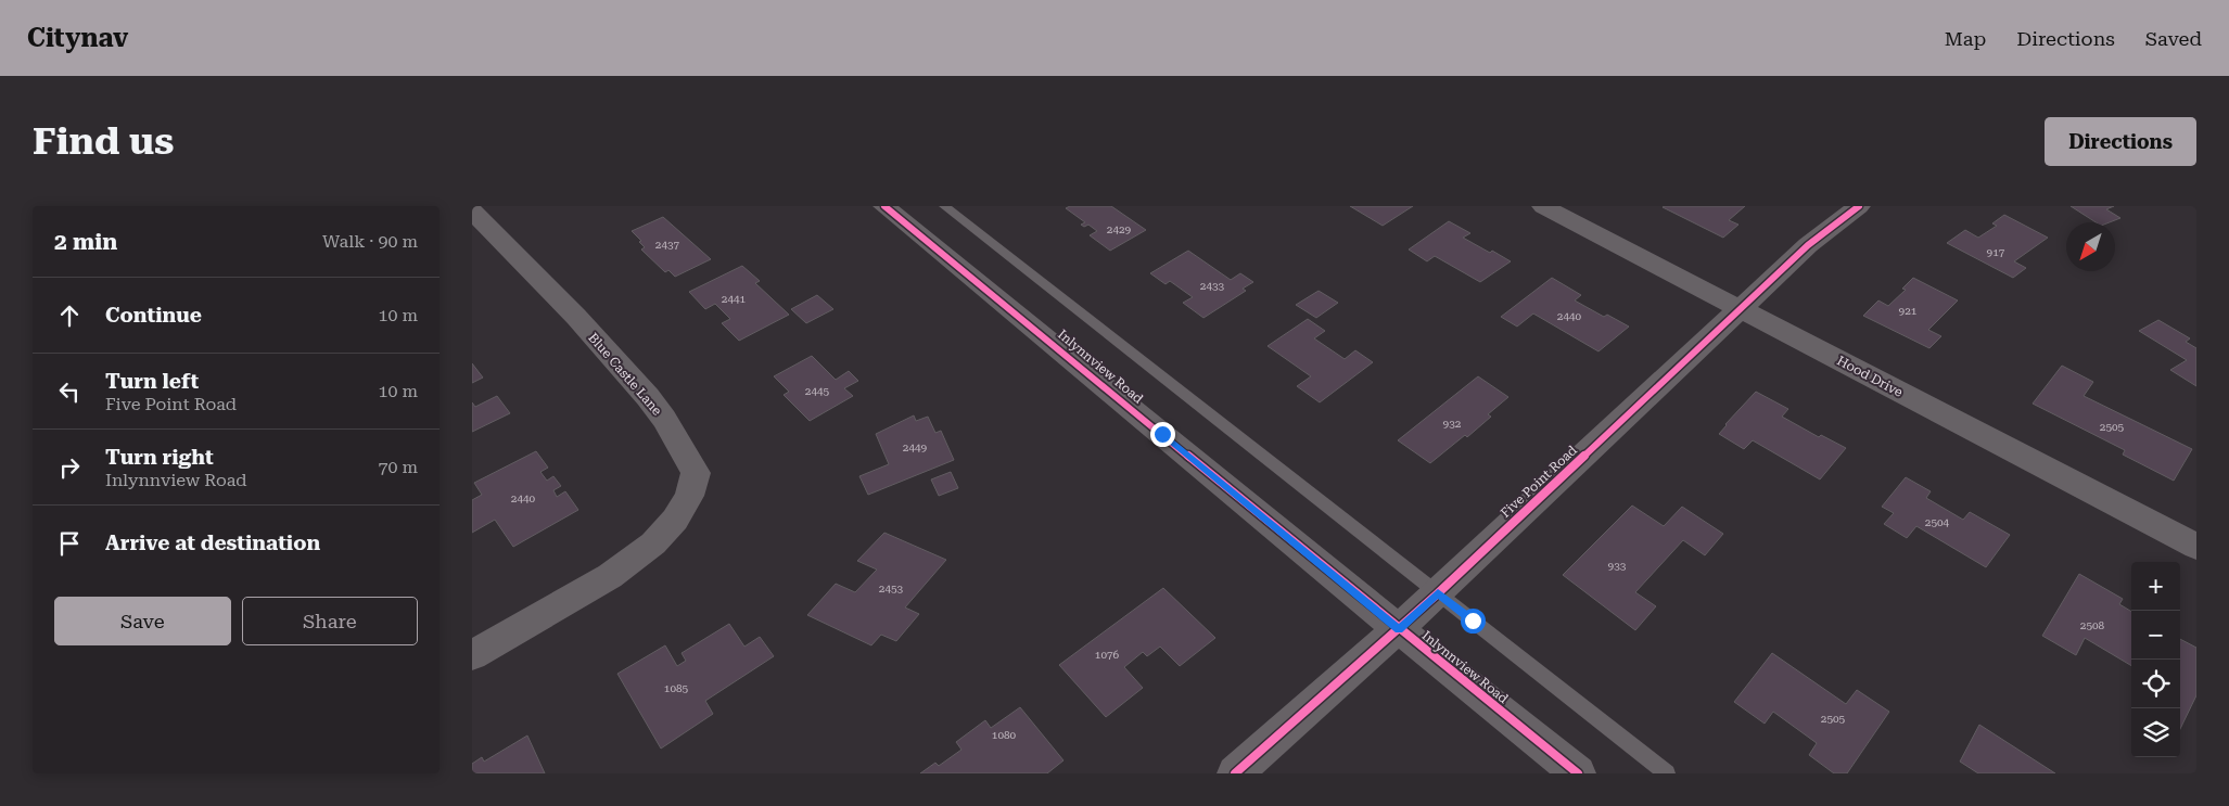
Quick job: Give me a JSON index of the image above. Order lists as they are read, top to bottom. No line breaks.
{"streets":{"street":["Inlynnview Road","Blue Castle Lane","Hood Drive","Five Point Road"]},"crossings":[["Inlynnview Road","Five Point Road"],["Hood Drive","Five Point Road"]],"house_numbers":["2429","2437","917","2433","2441","921","2440","2445","932","2505","2449","2440","2504","933","2453","2508","1076","1085","2505","1080"],"north":"bottom left","page":{"header":"Citynav","nav":["Map","Directions","Saved"],"buttons":["Directions",["Save","Share"]],"title":"Find us","heading":["2 min","Walk · 90 m"],"list":[["Continue","10 m"],["Turn left","Five Point Road","10 m"],["Turn right","Inlynnview Road","70 m"],"Arrive at destination"],"map_buttons":["+","−"]}}
